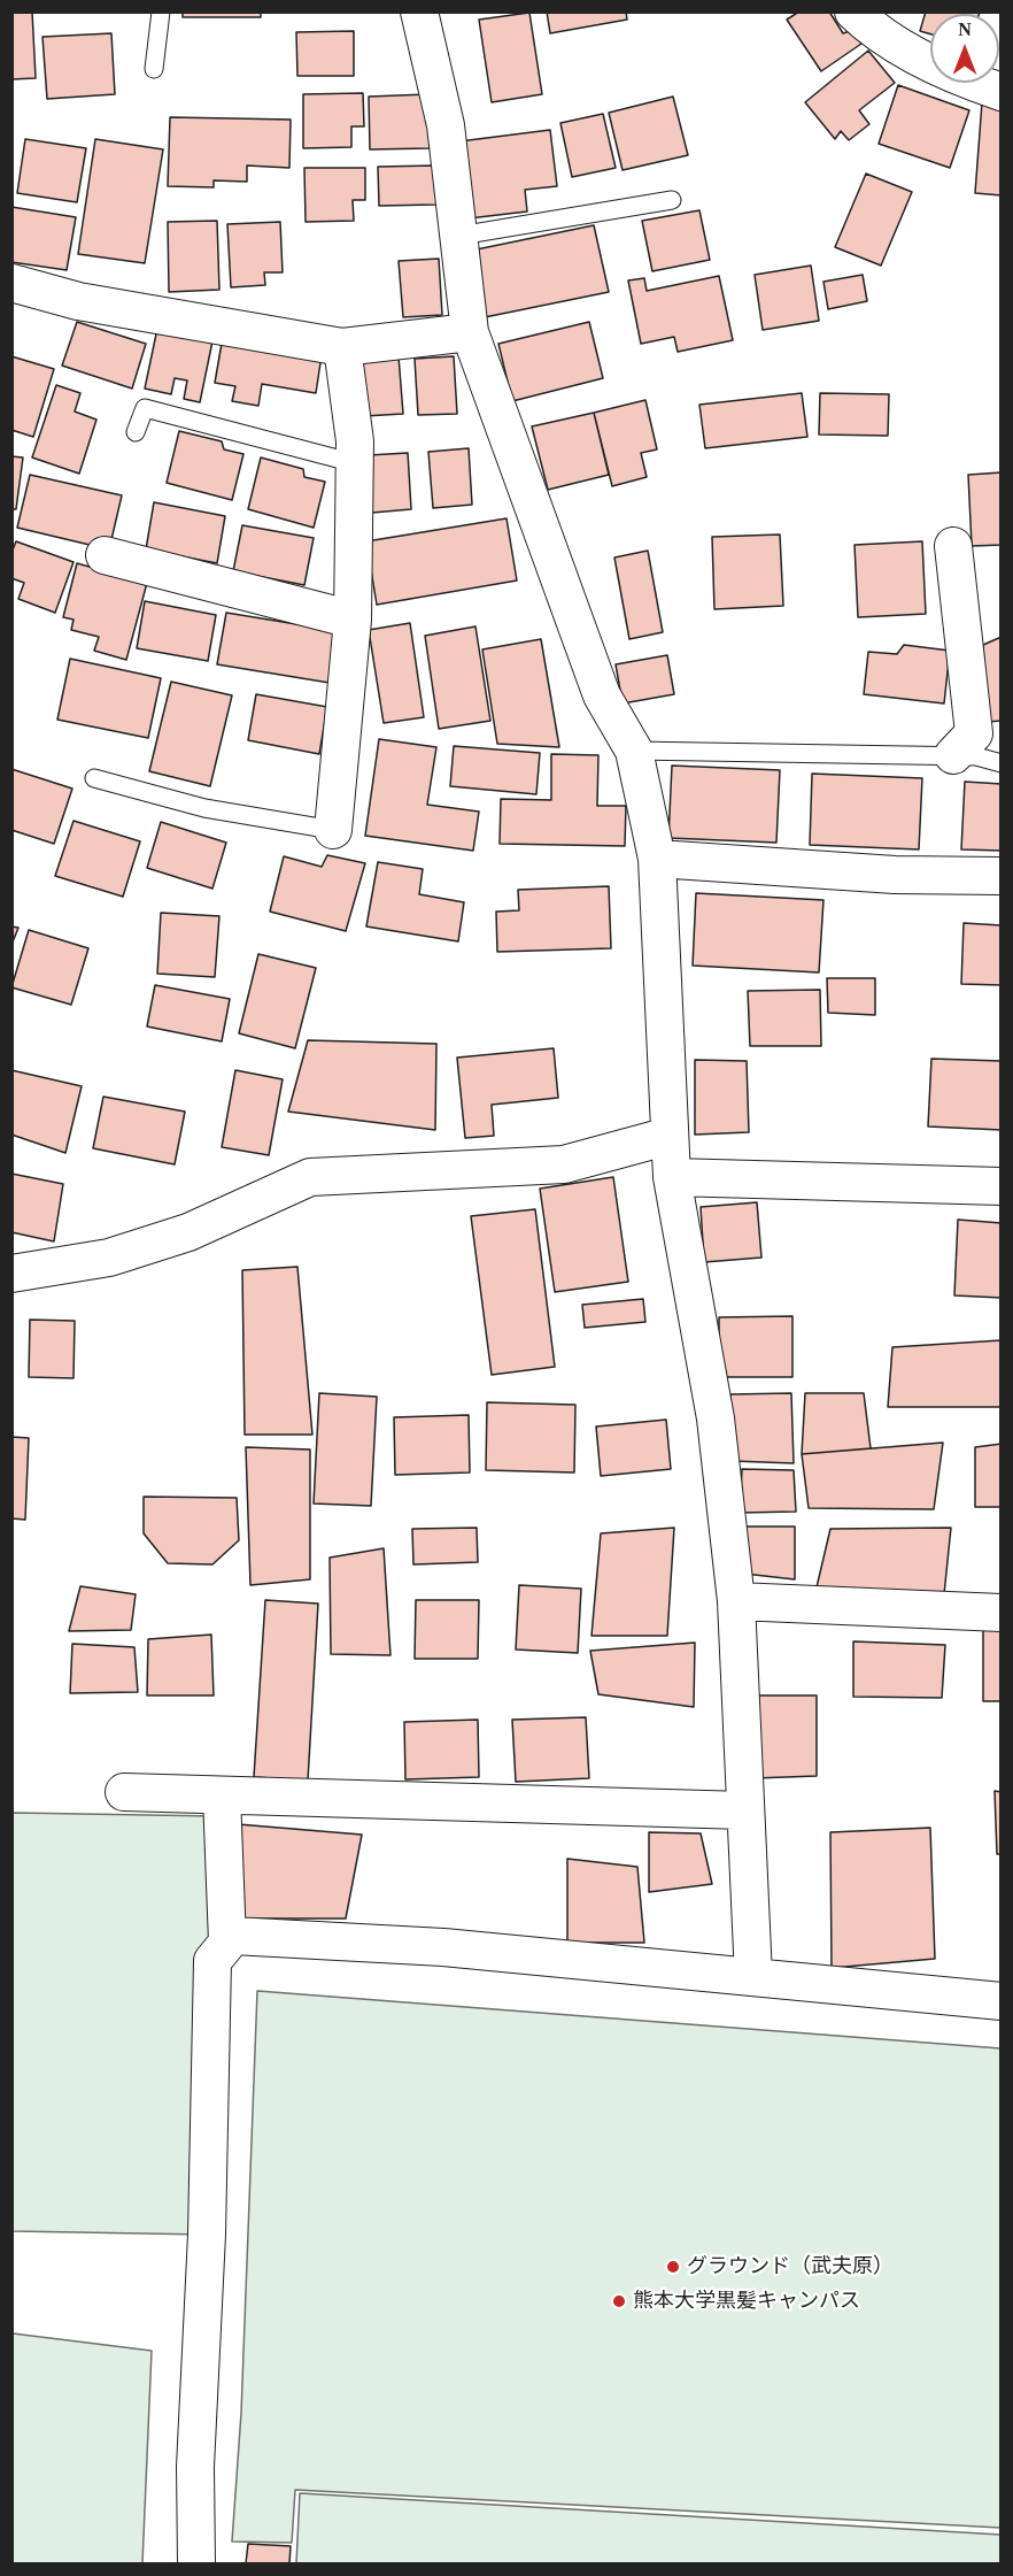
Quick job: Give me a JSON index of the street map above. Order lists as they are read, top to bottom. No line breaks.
{"places":["グラウンド（武夫原）","熊本大学黒髪キャンパス"],"north":"top"}
